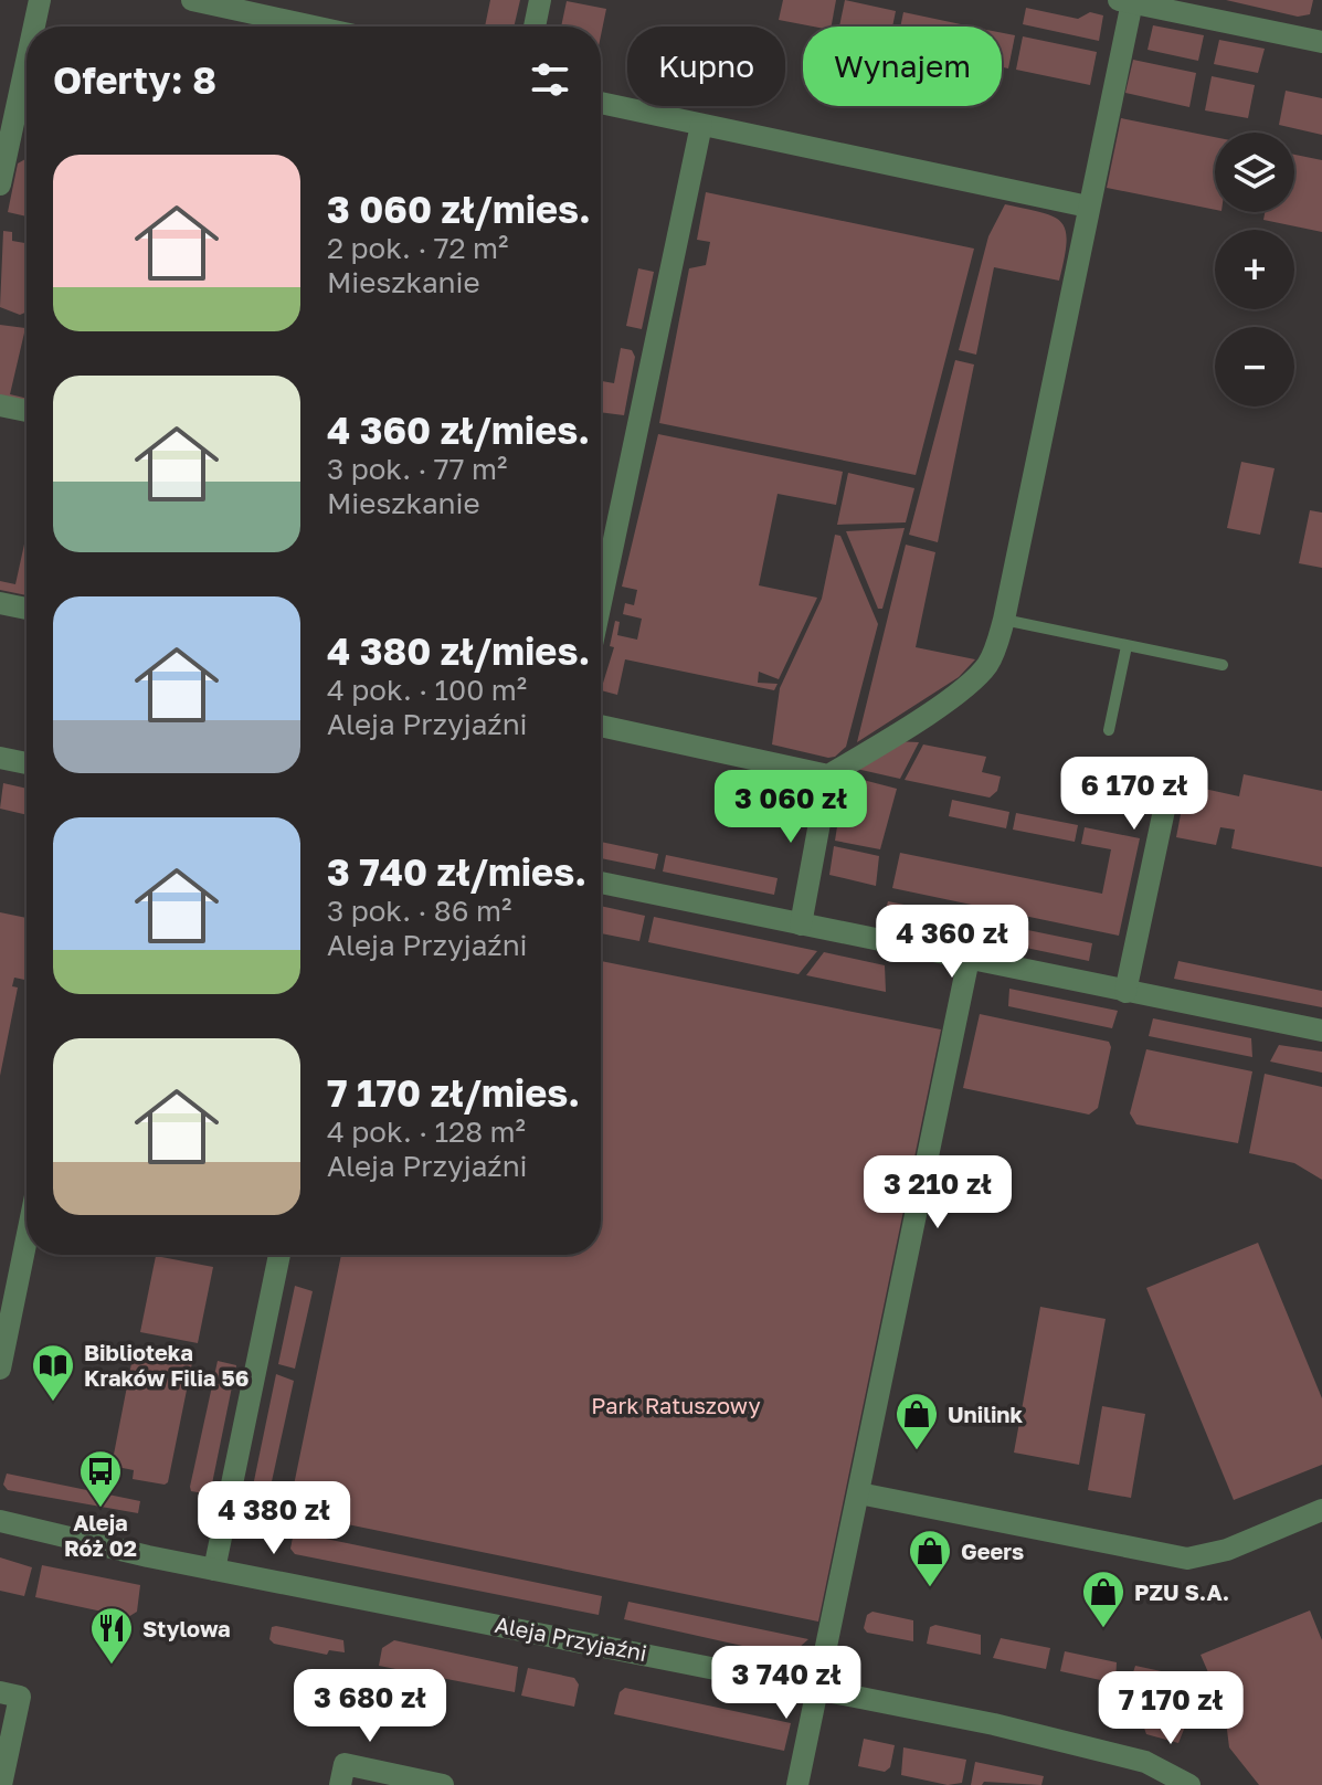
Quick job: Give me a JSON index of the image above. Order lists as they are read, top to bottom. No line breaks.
{"streets":{"street":["Aleja Przyjaźni"]},"parks":["Park Ratuszowy"],"places":{"library":["Biblioteka Kraków Filia 56"],"shop":["Unilink","Geers","PZU S.A."],"bus stop":["Aleja Róż 02"],"restaurant":["Stylowa"]},"page":{"chip":["Kupno","Wynajem"],"heading":"Oferty: 8","map_buttons":["+","−"],"list":[{"name":"3 060 zł/mies.","note":"2 pok. · 72 m² · Mieszkanie"},{"name":"4 360 zł/mies.","note":"3 pok. · 77 m² · Mieszkanie"},{"name":"4 380 zł/mies.","note":"4 pok. · 100 m² · Aleja Przyjaźni"},{"name":"3 740 zł/mies.","note":"3 pok. · 86 m² · Aleja Przyjaźni"},{"name":"7 170 zł/mies.","note":"4 pok. · 128 m² · Aleja Przyjaźni"}],"price":["6 170 zł","3 060 zł","4 360 zł","3 210 zł","4 380 zł","3 740 zł","3 680 zł","7 170 zł"]}}
